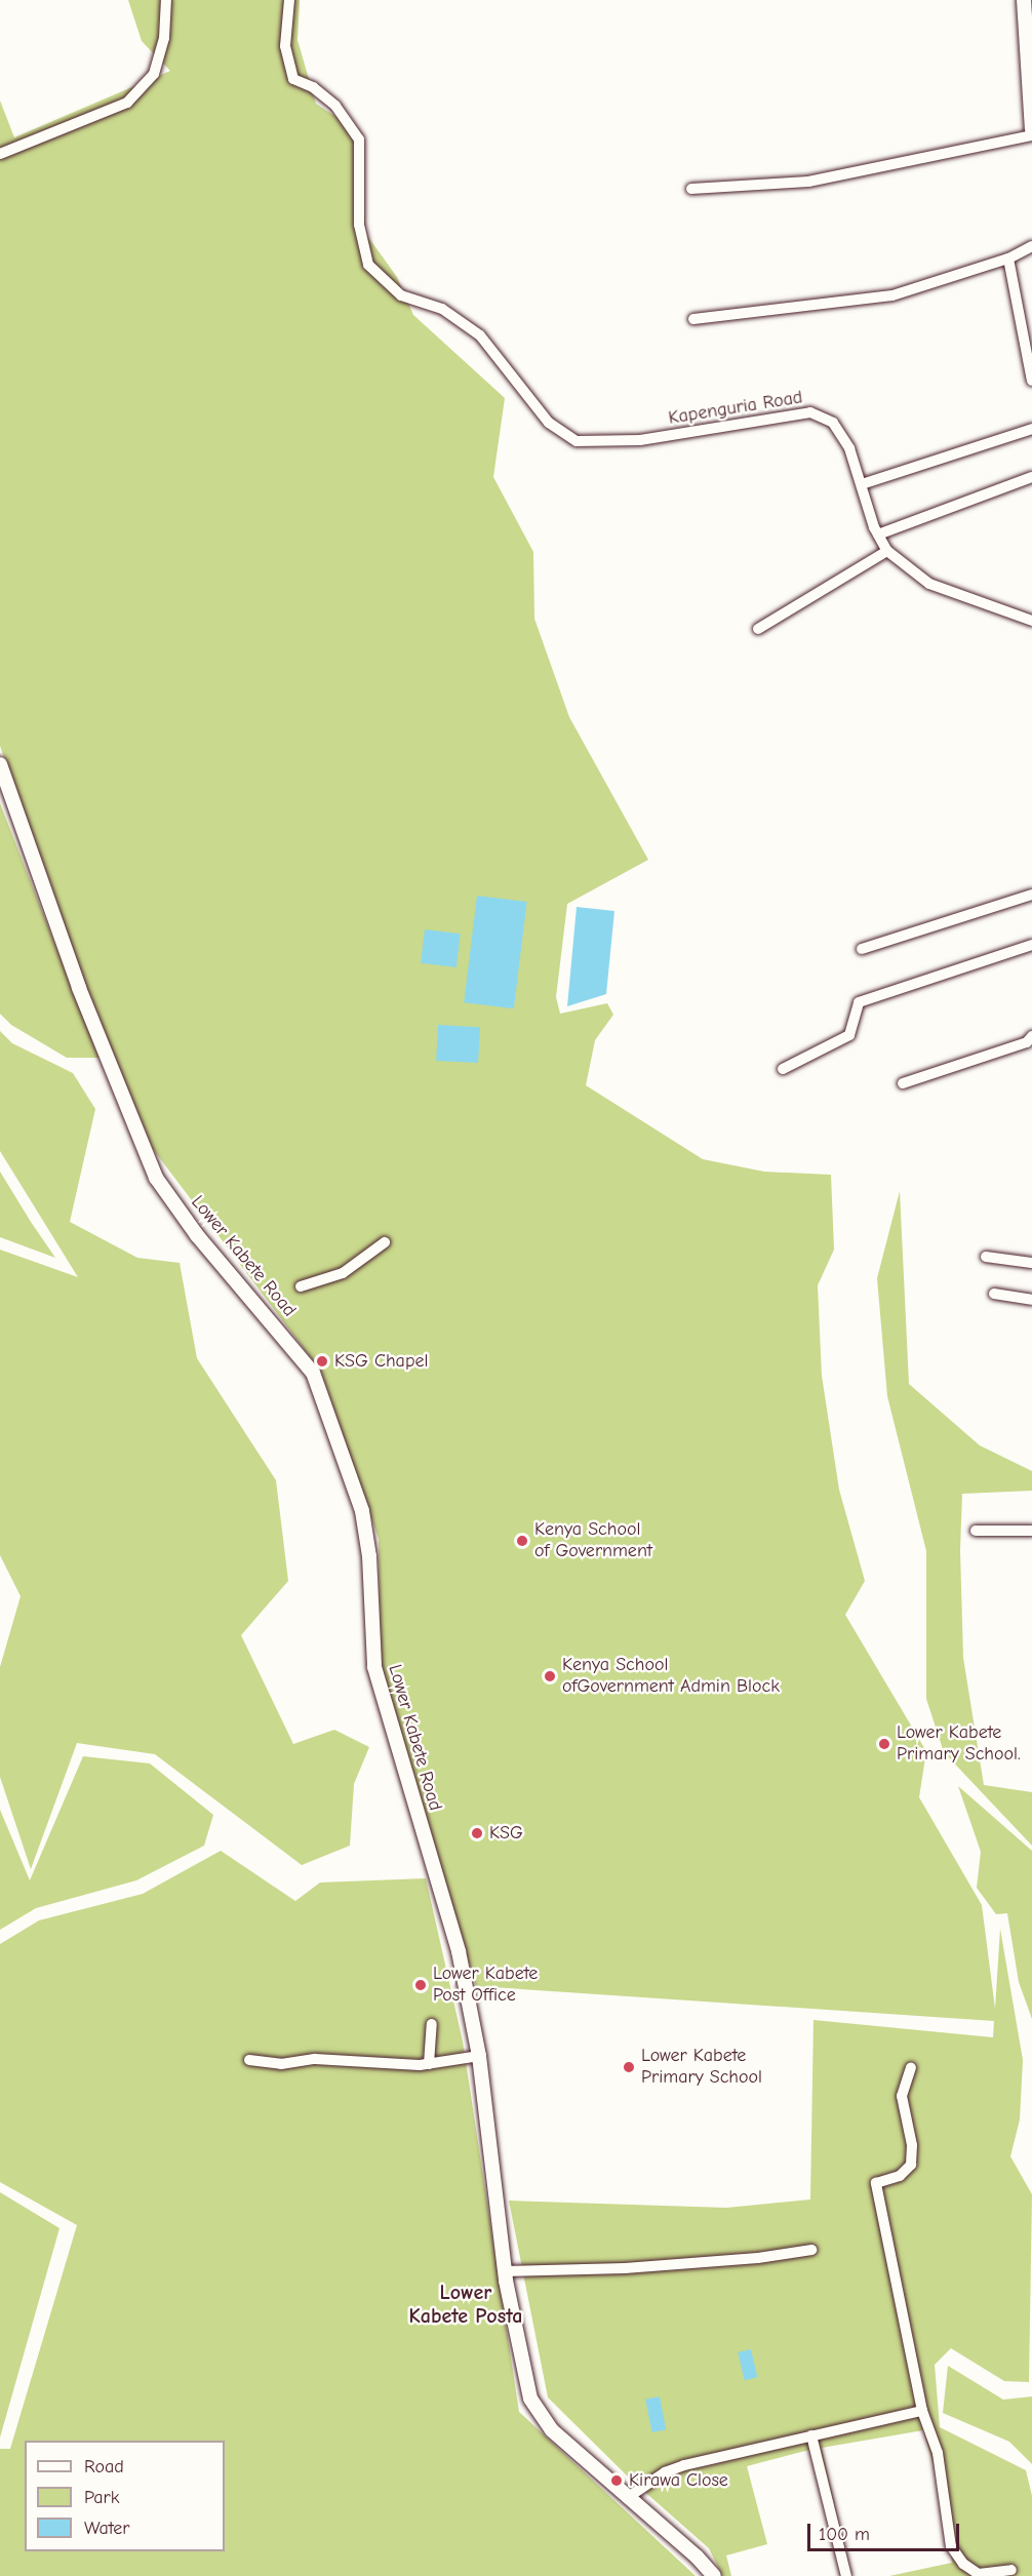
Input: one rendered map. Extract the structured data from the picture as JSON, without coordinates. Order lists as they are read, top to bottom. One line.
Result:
{"streets":{"main road":["Lower Kabete Road"],"street":["Kapenguria Road"]},"districts":["Lower Kabete Posta"],"places":["KSG Chapel","Kenya School of Government","Kenya School ofGovernment Admin Block","Lower Kabete Primary School.","KSG","Lower Kabete Post Office","Lower Kabete Primary School","Kirawa Close"],"legend":["Road","Park","Water"],"scale_bar":"100 m"}
